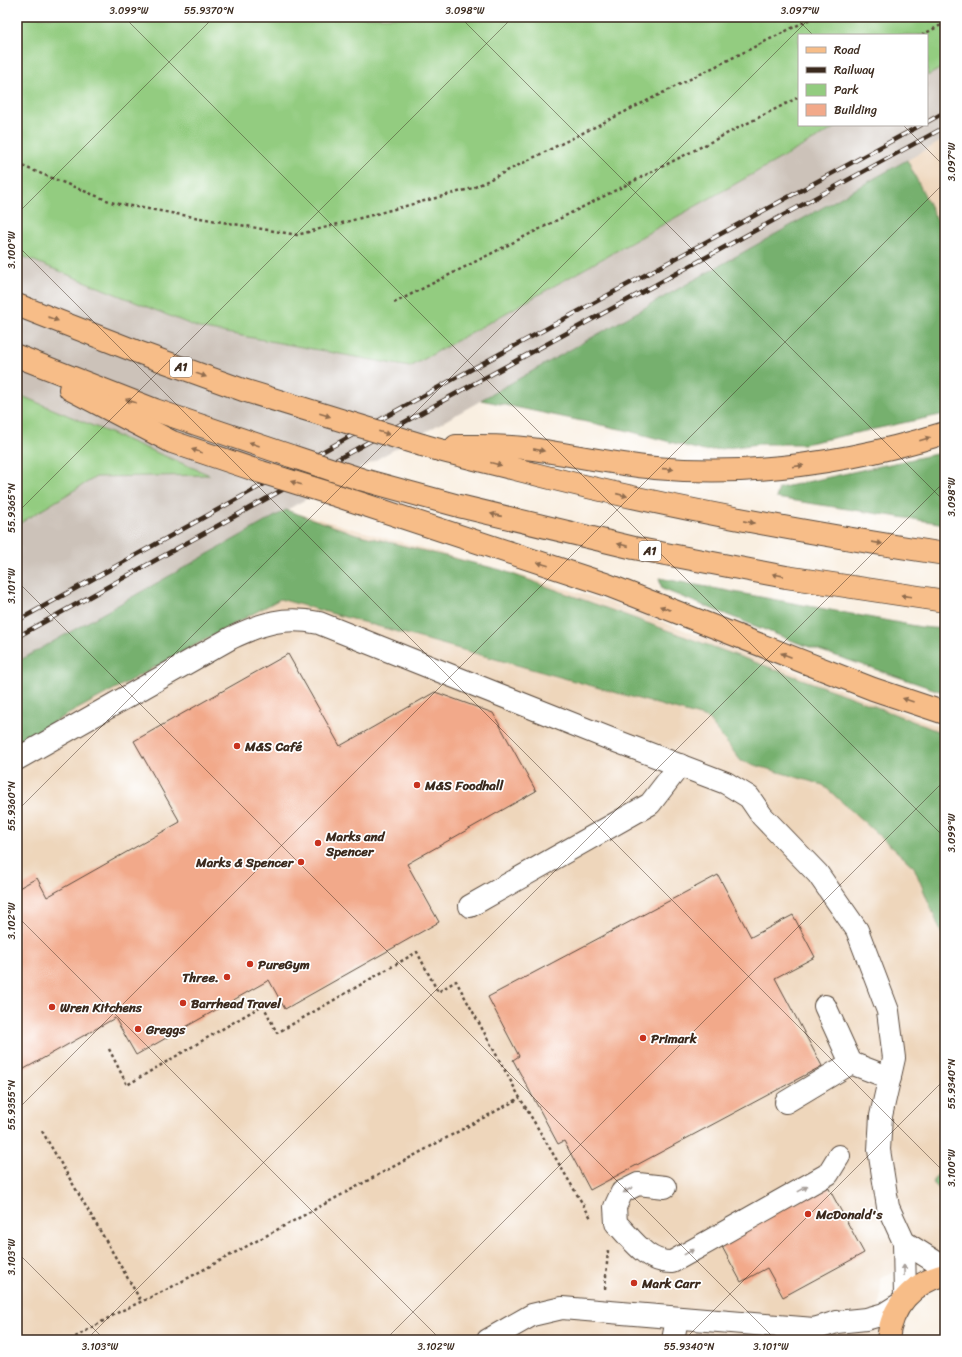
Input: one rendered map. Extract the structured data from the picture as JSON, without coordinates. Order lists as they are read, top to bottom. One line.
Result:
{"streets":{"main road":["A1"]},"places":["M&S Café","M&S Foodhall","Marks and Spencer","Marks & Spencer","PureGym","Three.","Barrhead Travel","Wren Kitchens","Greggs","Primark","McDonald's","Mark Carr"],"legend":["Road","Railway","Park","Building"],"coordinates":["3.099°W","55.9370°N","3.098°W","3.097°W","3.100°W","55.9365°N","3.101°W","55.9360°N","3.102°W","55.9340°N","55.9355°N","3.103°W"]}
